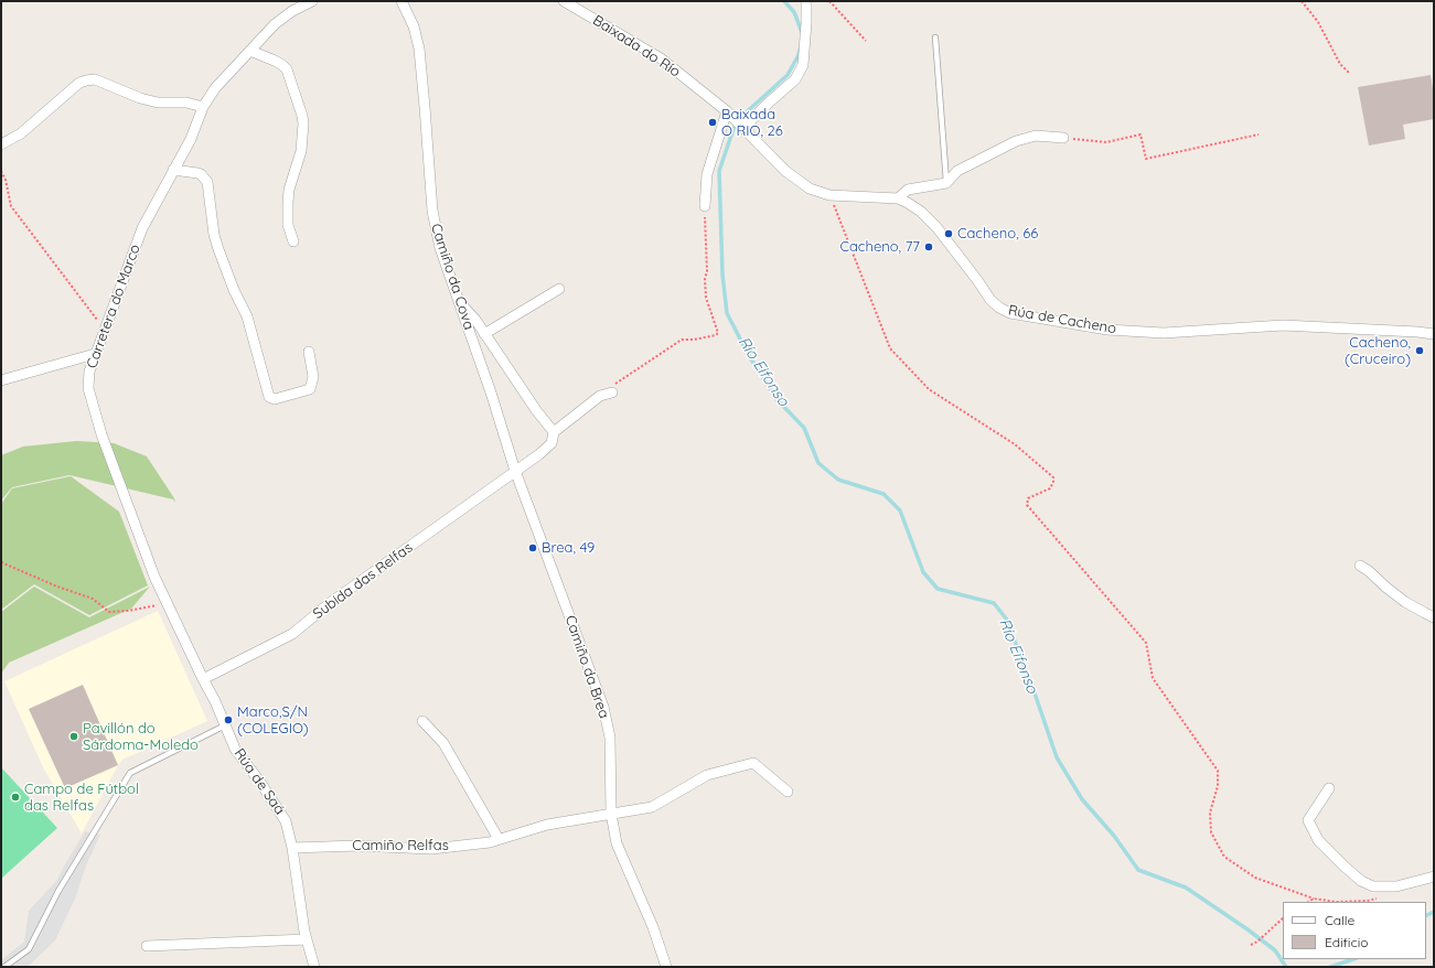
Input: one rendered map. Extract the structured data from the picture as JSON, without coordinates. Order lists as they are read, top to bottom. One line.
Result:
{"streets":{"street":["Baixada do Río","Camiño da Cova","Carretera do Marco","Rúa de Cacheno","Subida das Relfas","Camiño da Brea","Rúa de Saá","Camiño Relfas"]},"crossings":[["Baixada do Río","Rúa de Cacheno"],["Camiño da Cova","Subida das Relfas"],["Camiño da Cova","Camiño da Brea"],["Carretera do Marco","Subida das Relfas"],["Carretera do Marco","Rúa de Saá"],["Subida das Relfas","Camiño da Brea"],["Subida das Relfas","Rúa de Saá"],["Camiño da Brea","Camiño Relfas"],["Rúa de Saá","Camiño Relfas"]],"water":["Río Eifonso"],"places":["Baixada O RIO, 26","Cacheno, 66","Cacheno, 77","Cacheno, (Cruceiro)","Brea, 49","Marco,S/N (COLEGIO)","Pavillón do Sárdoma-Moledo","Campo de Fútbol das Relfas"],"legend":["Calle","Edificio"]}
